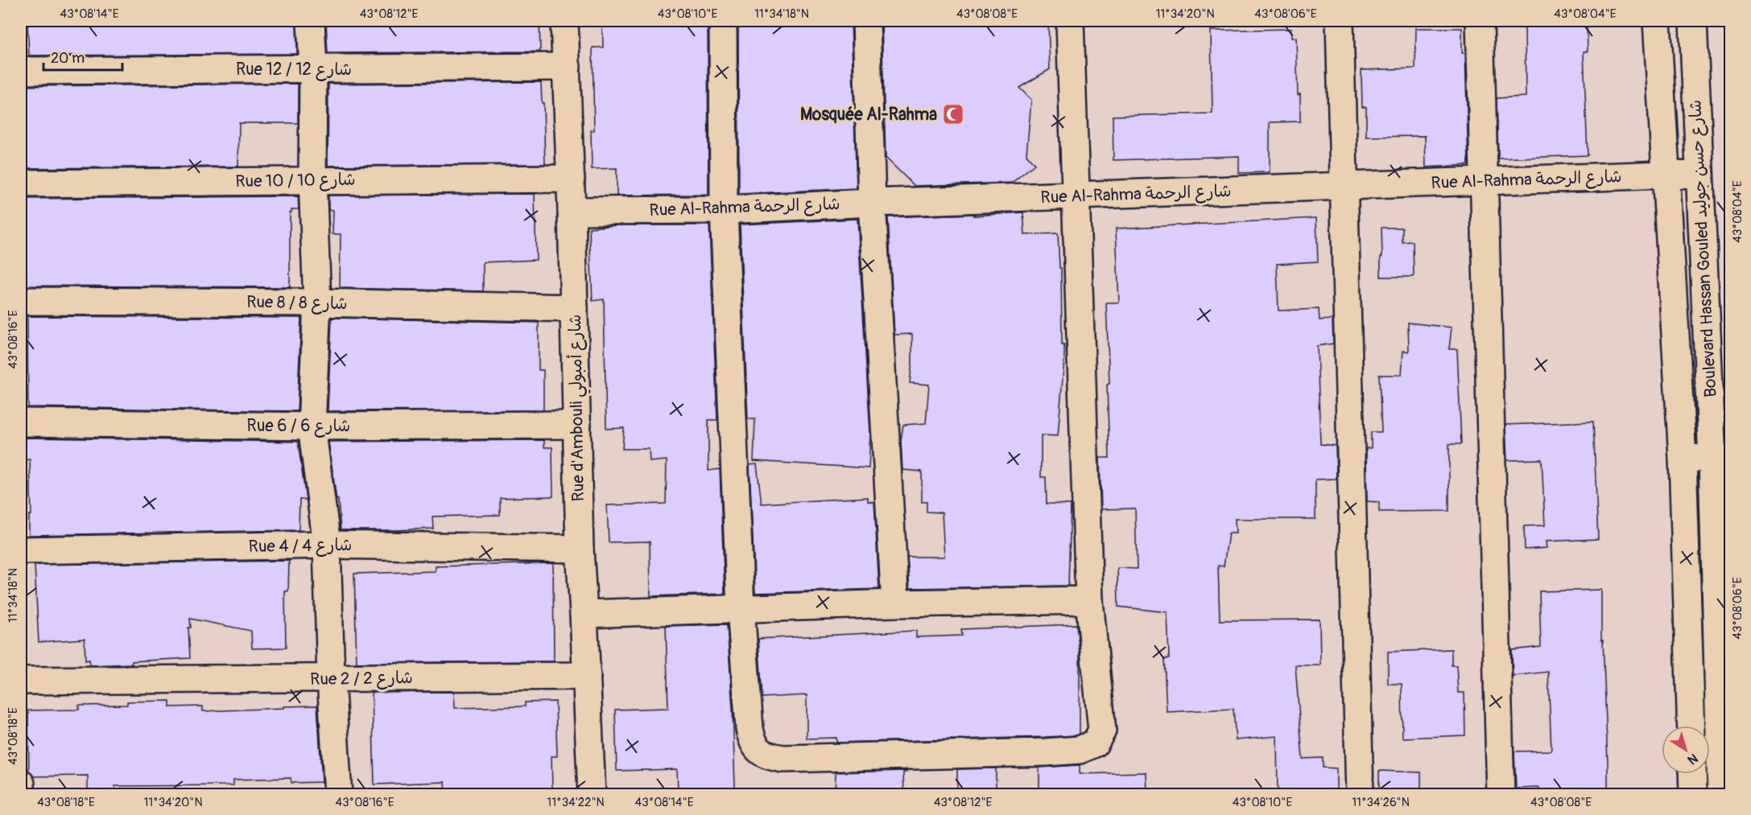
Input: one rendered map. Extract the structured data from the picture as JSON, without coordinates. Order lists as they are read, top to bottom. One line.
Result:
{"streets":{"street":["Rue 12 / شارع 12","Rue Al-Rahma شارع الرحمة","Rue 10 / شارع 10","Boulevard Hassan Gouled شارع حسن جوليد","Rue 8 / شارع 8","Rue d'Ambouli شارع أمبولي","Rue 6 / شارع 6","Rue 4 / شارع 4","Rue 2 / شارع 2"]},"crossings":[["Rue 12 / شارع 12","Rue d'Ambouli شارع أمبولي"],["Rue Al-Rahma شارع الرحمة","Boulevard Hassan Gouled شارع حسن جوليد"],["Rue Al-Rahma شارع الرحمة","Rue d'Ambouli شارع أمبولي"],["Rue 10 / شارع 10","Rue d'Ambouli شارع أمبولي"],["Rue 8 / شارع 8","Rue d'Ambouli شارع أمبولي"],["Rue d'Ambouli شارع أمبولي","Rue 6 / شارع 6"],["Rue d'Ambouli شارع أمبولي","Rue 4 / شارع 4"],["Rue d'Ambouli شارع أمبولي","Rue 2 / شارع 2"]],"places":{"mosque":["Mosquée Al-Rahma"]},"scale_bar":"20 m","north":"bottom right","coordinates":["43°08'14\"E","43°08'12\"E","43°08'10\"E","11°34'18\"N","43°08'08\"E","11°34'20\"N","43°08'06\"E","43°08'04\"E","43°08'16\"E","43°08'18\"E","11°34'22\"N","11°34'26\"N"]}
